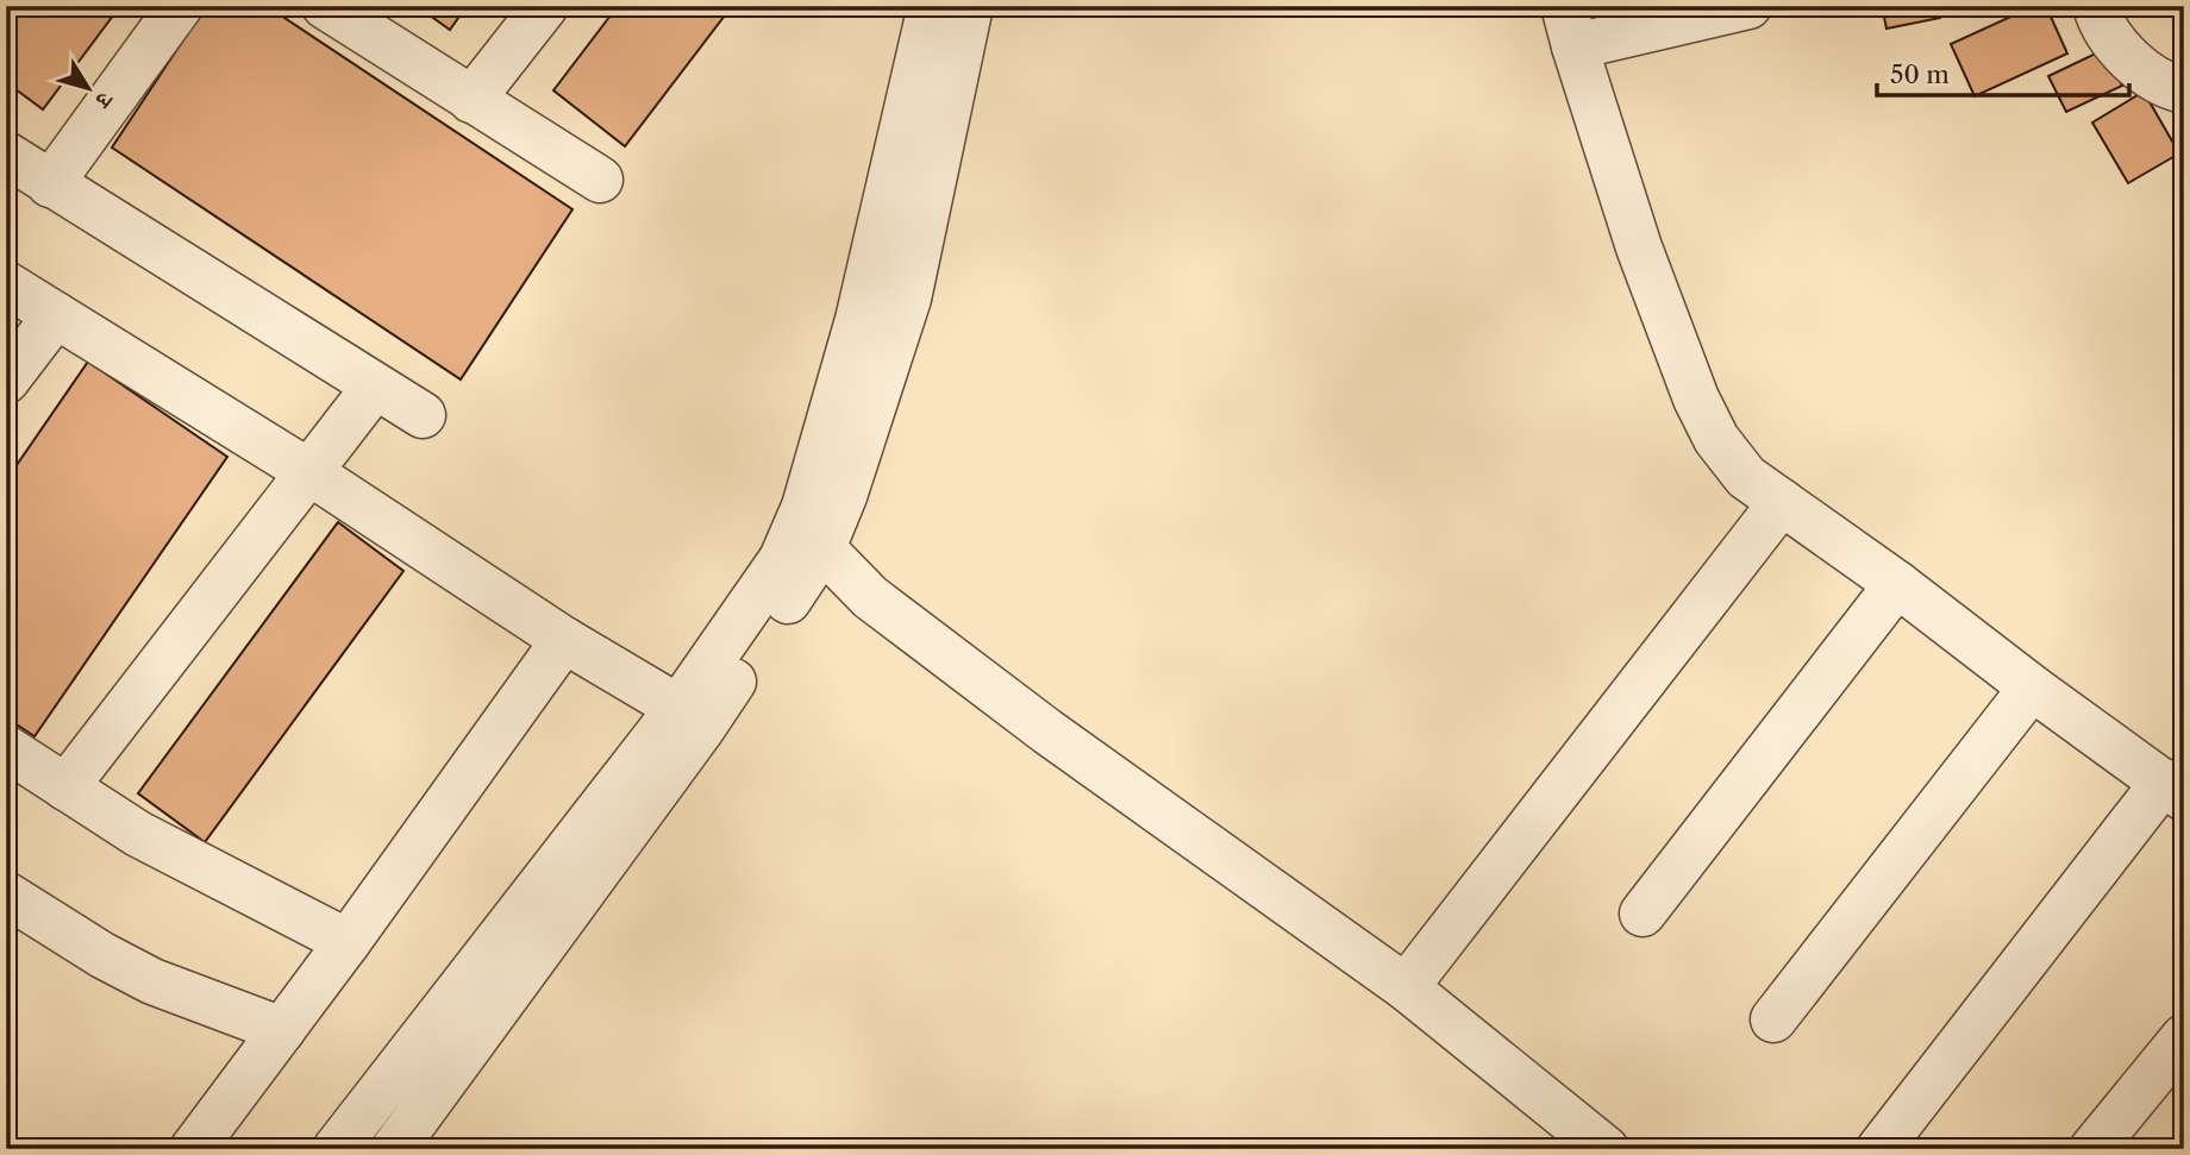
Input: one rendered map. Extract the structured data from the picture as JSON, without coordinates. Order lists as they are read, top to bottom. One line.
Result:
{"scale_bar":"50 m","north":"bottom right"}
